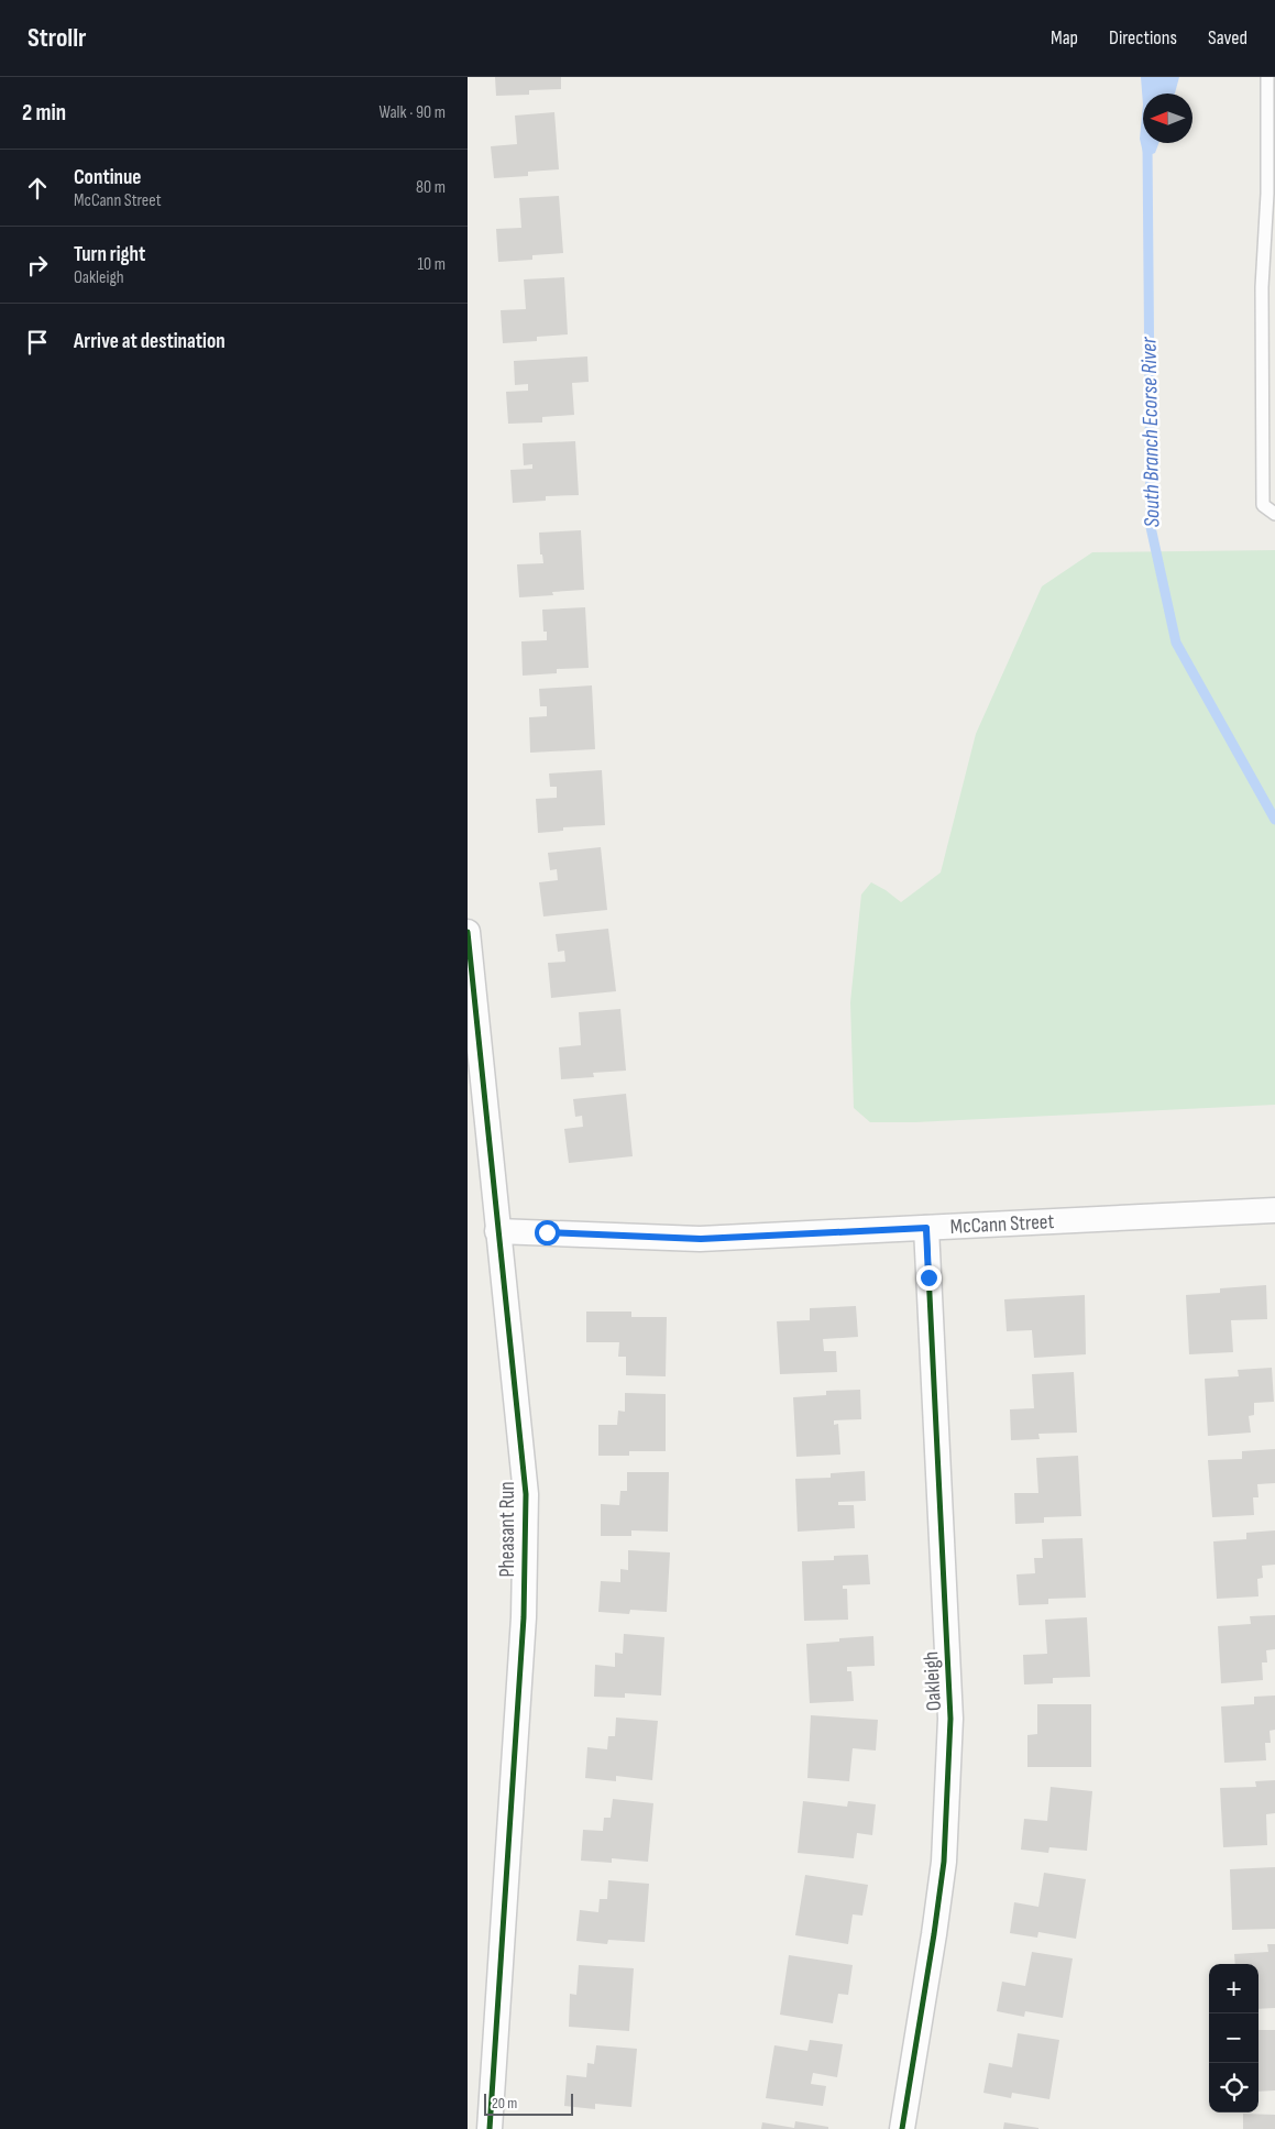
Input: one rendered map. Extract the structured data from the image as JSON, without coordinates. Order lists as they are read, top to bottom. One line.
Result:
{"streets":{"street":["McCann Street","Pheasant Run","Oakleigh"]},"crossings":[["McCann Street","Pheasant Run"],["McCann Street","Oakleigh"]],"water":["South Branch Ecorse River"],"scale_bar":"20 m","north":"left","page":{"header":"Strollr","nav":["Map","Directions","Saved"],"heading":["2 min","Walk · 90 m"],"list":[["Continue","McCann Street","80 m"],["Turn right","Oakleigh","10 m"],"Arrive at destination"],"map_buttons":["+","−"],"scale":"20 m"}}
